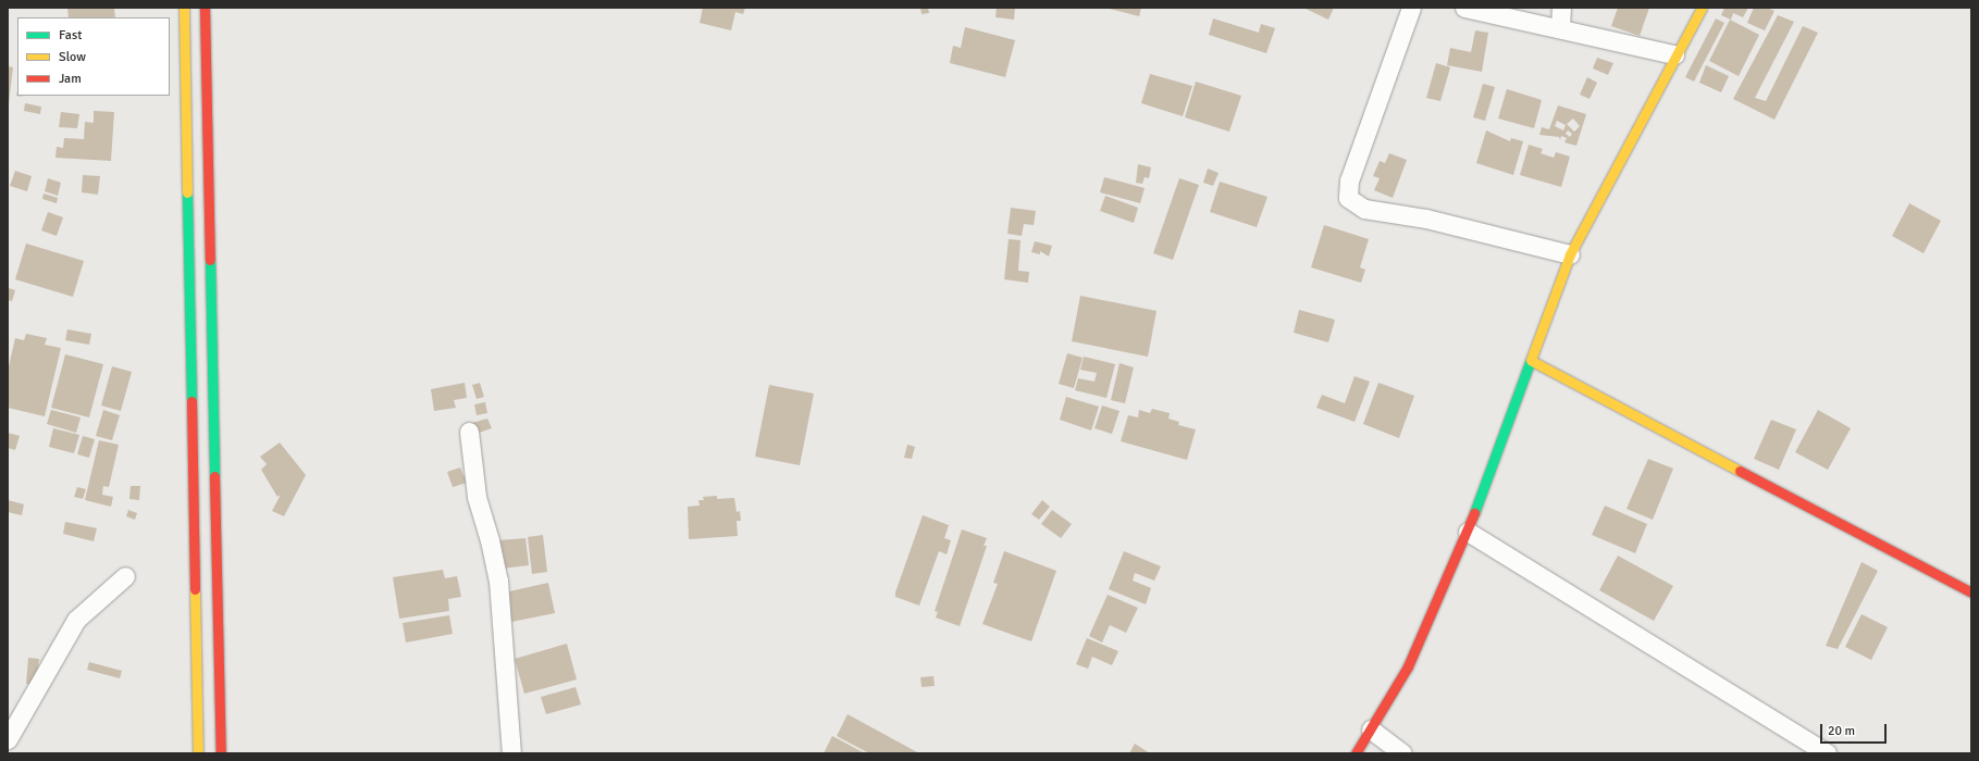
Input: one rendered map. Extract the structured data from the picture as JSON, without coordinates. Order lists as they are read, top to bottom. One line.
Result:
{"legend":["Fast","Slow","Jam"],"scale_bar":"20 m"}
